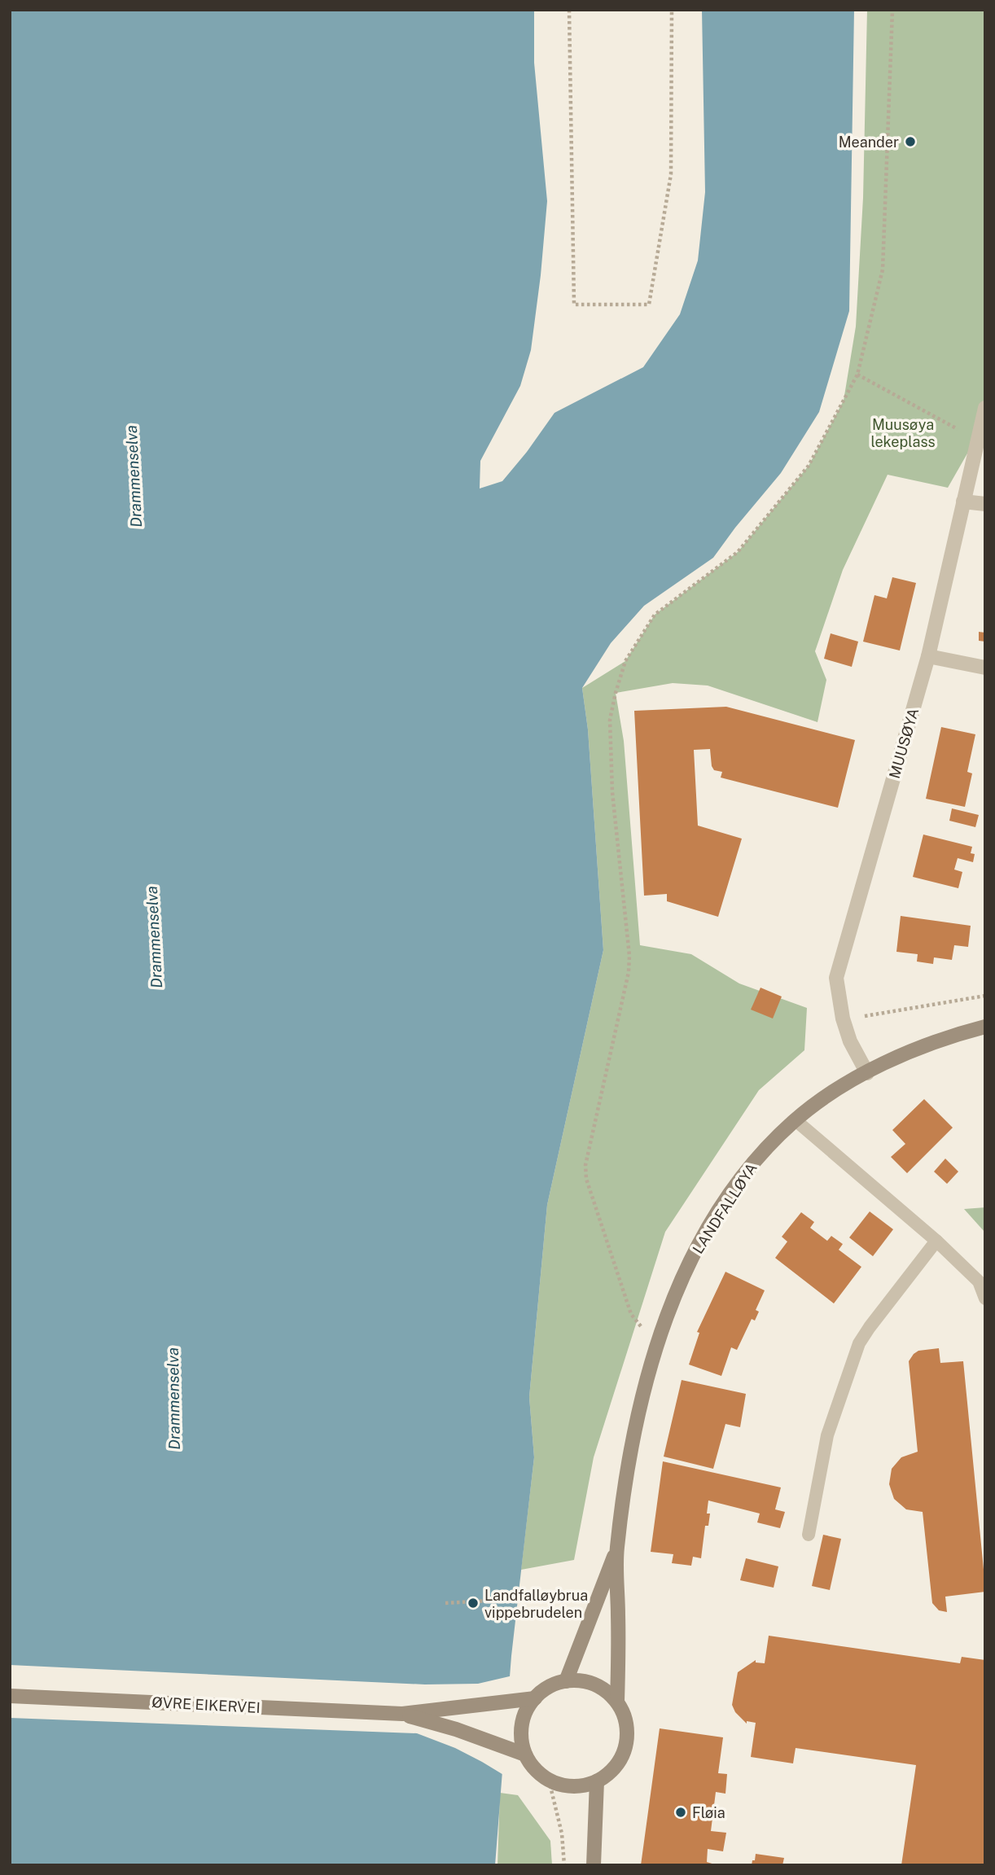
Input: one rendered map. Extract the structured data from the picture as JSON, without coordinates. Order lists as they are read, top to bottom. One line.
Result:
{"streets":{"main road":["LANDFALLØYA","ØVRE EIKERVEI"],"street":["MUUSØYA"]},"crossings":[["MUUSØYA","LANDFALLØYA"],["LANDFALLØYA","ØVRE EIKERVEI"]],"water":["Drammenselva"],"parks":["Muusøya lekeplass"],"places":["Meander","Landfalløybrua vippebrudelen","Fløia"]}
